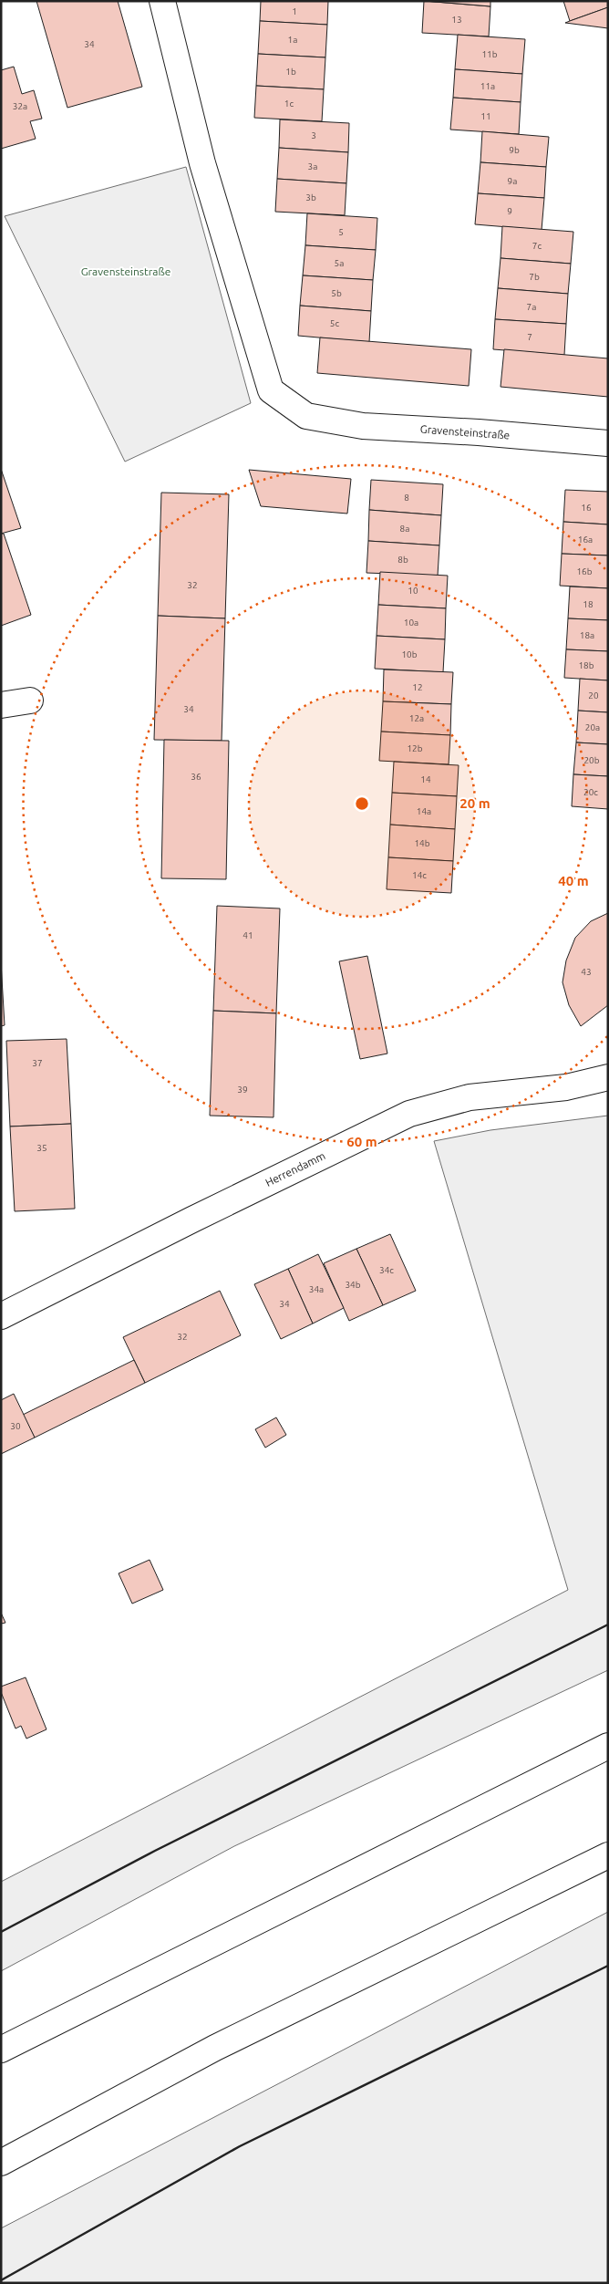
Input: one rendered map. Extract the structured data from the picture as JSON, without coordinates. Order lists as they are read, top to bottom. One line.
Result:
{"streets":{"main road":["Gravensteinstraße","Herrendamm"]},"parks":["Gravensteinstraße"],"house_numbers":["1","13","1a","34","11b","1b","11a","1c","32a","11","3","9b","3a","9a","3b","9","5","7c","5a","7b","5b","7a","5c","7","8","16","8a","16a","8b","16b","32","10","18","10a","18a","10b","18b","12","20","34","12a","20a","12b","20b","36","14","20c","14a","14b","14c","41","43","37","39","35","34c","34b","34a","34","32","30"],"rings":["20 m","40 m","60 m"]}
